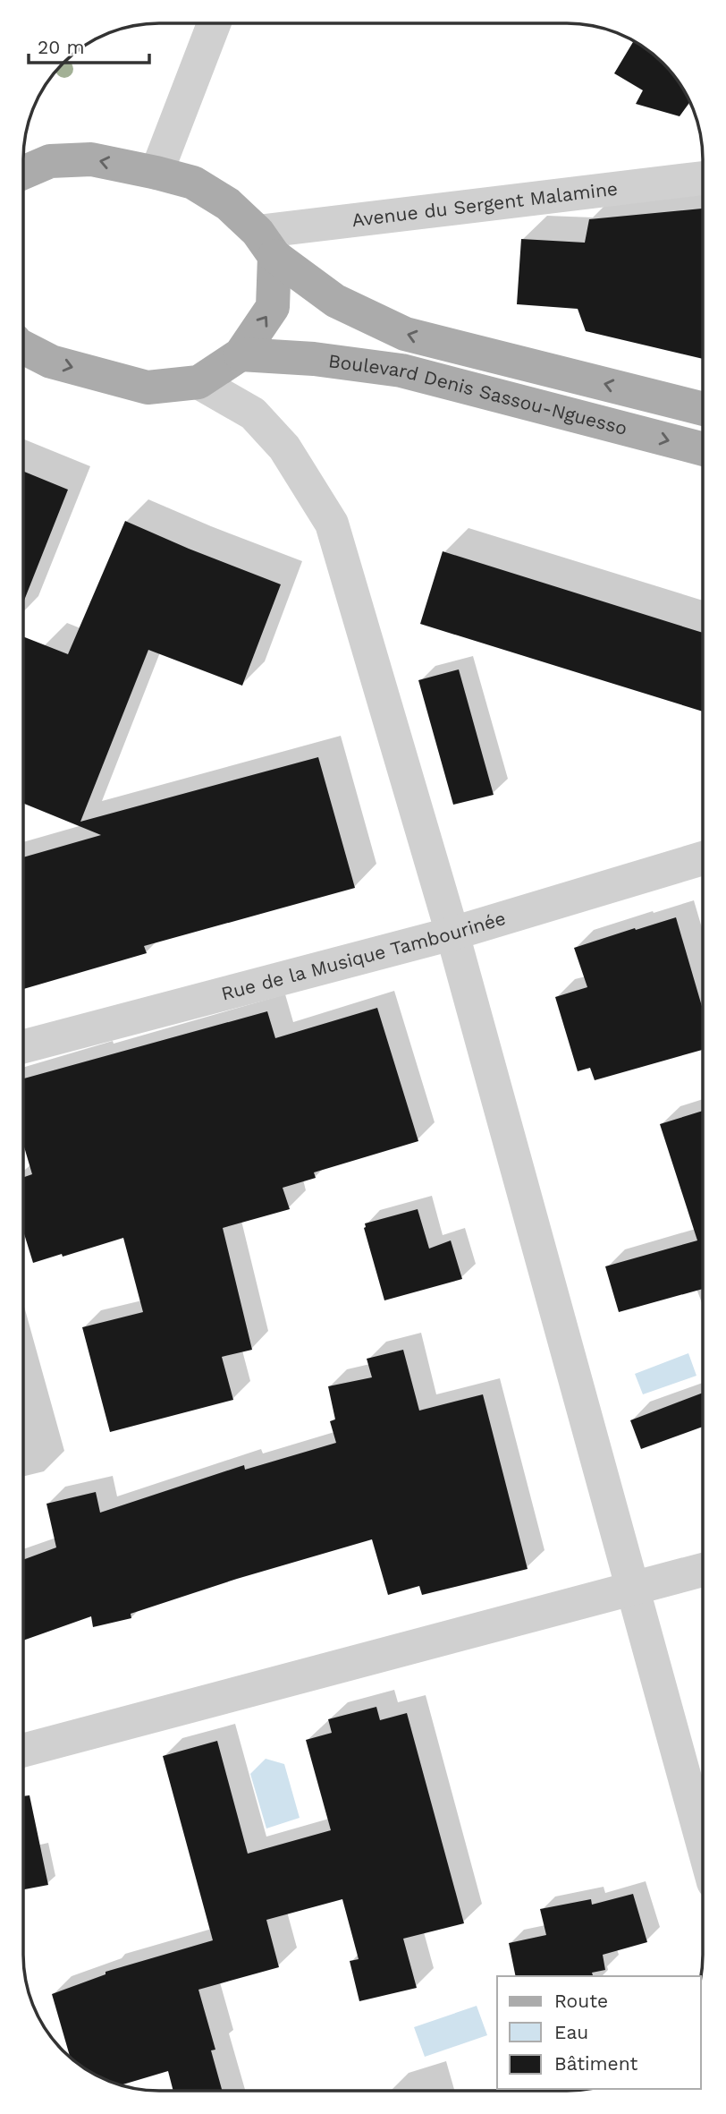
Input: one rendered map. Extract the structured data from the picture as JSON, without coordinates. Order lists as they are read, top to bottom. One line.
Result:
{"streets":{"main road":["Boulevard Denis Sassou-Nguesso"],"street":["Avenue du Sergent Malamine","Rue de la Musique Tambourinée"]},"legend":["Route","Eau","Bâtiment"],"scale_bar":"20 m"}
